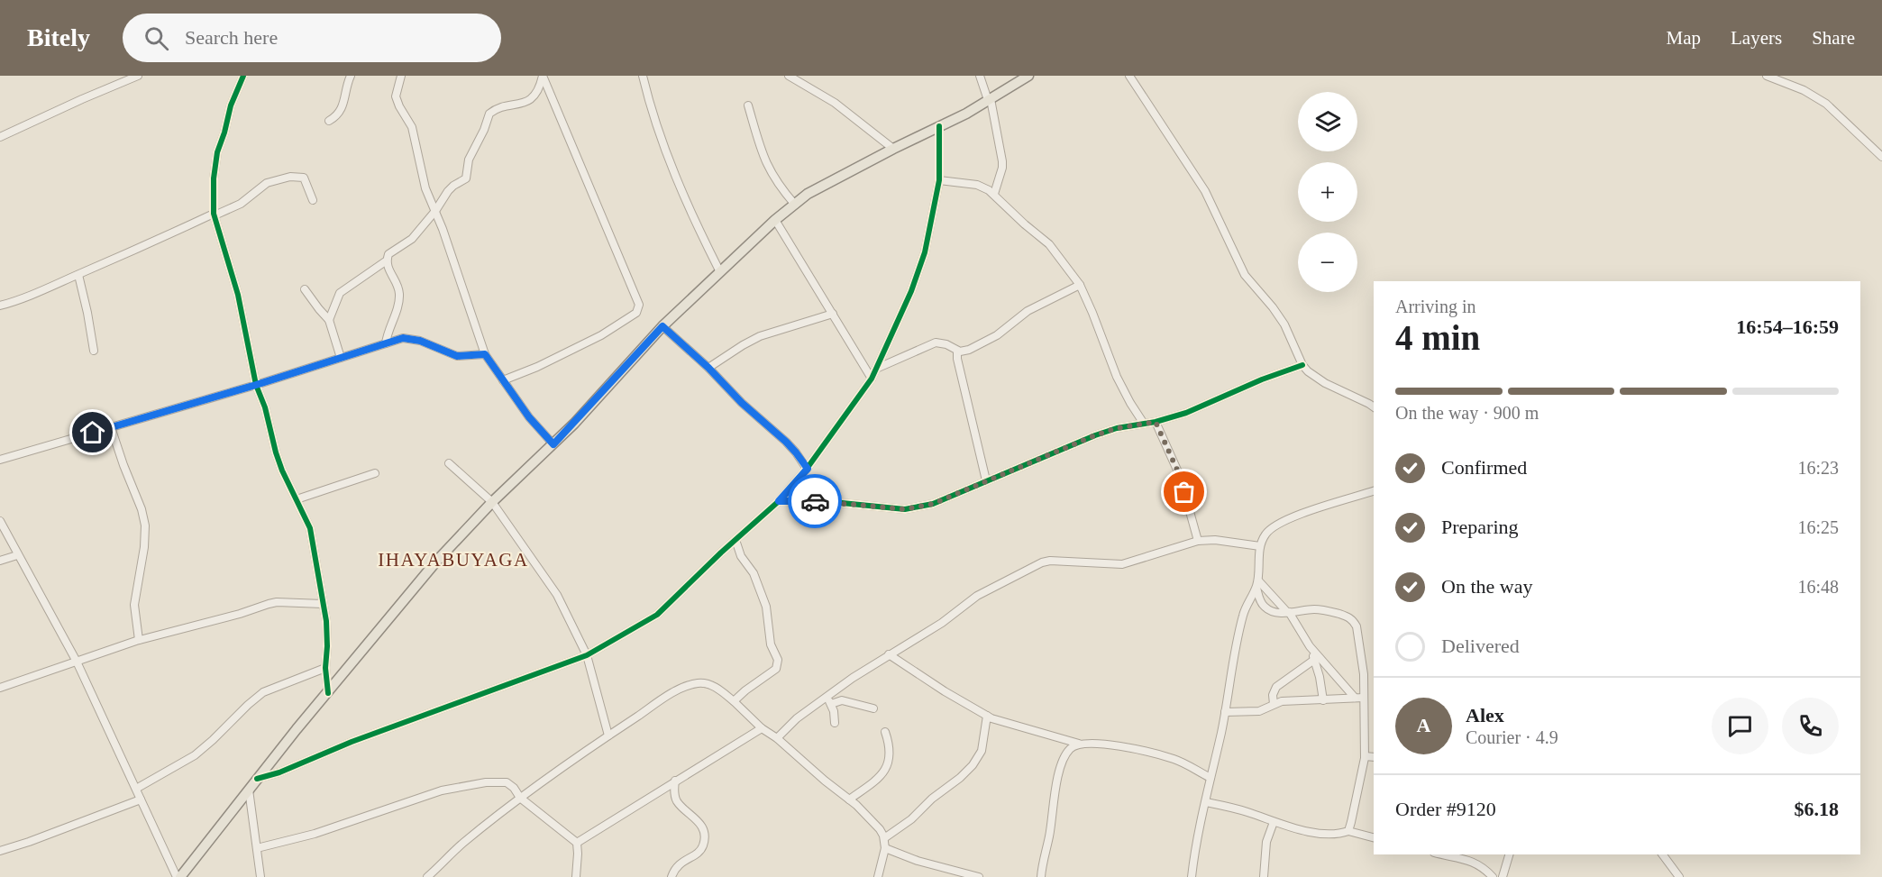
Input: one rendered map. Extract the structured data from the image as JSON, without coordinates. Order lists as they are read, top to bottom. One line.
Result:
{"districts":["IHAYABUYAGA"],"page":{"header":"Bitely","search":"Search here","nav":["Map","Layers","Share"],"map_buttons":["+","−"],"heading":["4 min","Arriving in","16:54–16:59"],"panel":["Alex","Courier · 4.9","Order #9120","$6.18"],"bar":"On the way · 900 m","list":[["Confirmed","16:23"],["Preparing","16:25"],["On the way","16:48"],"Delivered"],"round":"A"}}
